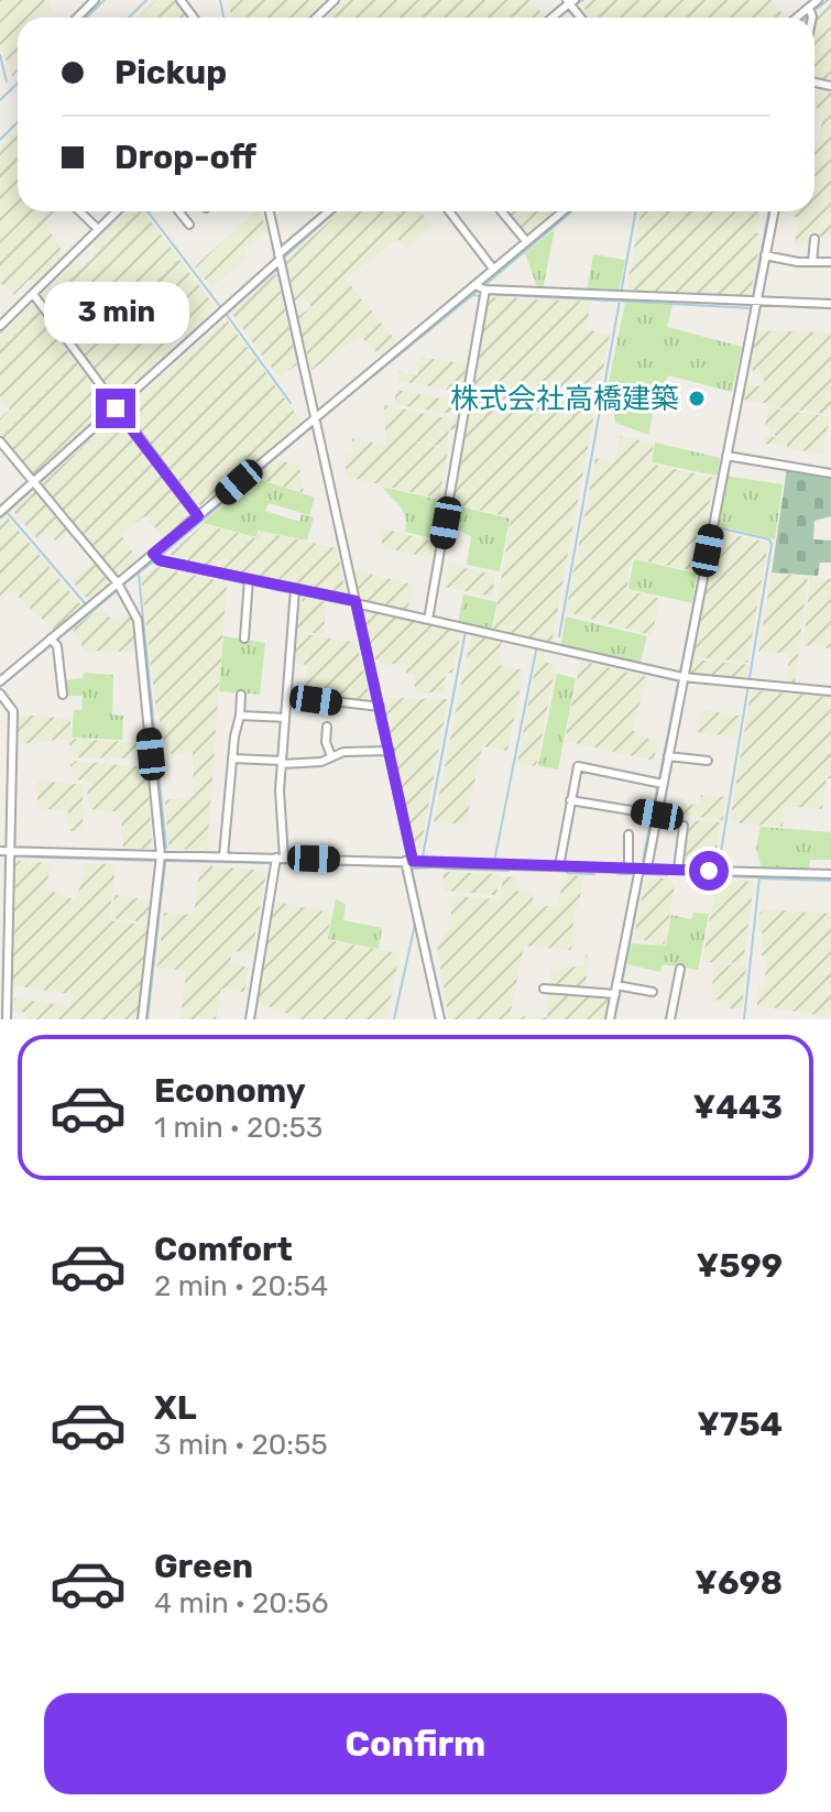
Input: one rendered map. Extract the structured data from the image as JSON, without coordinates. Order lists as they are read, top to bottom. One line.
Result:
{"places":["株式会社高橋建築"],"page":{"banner":["Pickup","Drop-off"],"bubble":"3 min","list":[{"name":"Economy","note":"1 min · 20:53","value":"¥443"},{"name":"Comfort","note":"2 min · 20:54","value":"¥599"},{"name":"XL","note":"3 min · 20:55","value":"¥754"},{"name":"Green","note":"4 min · 20:56","value":"¥698"}],"buttons":"Confirm"}}
